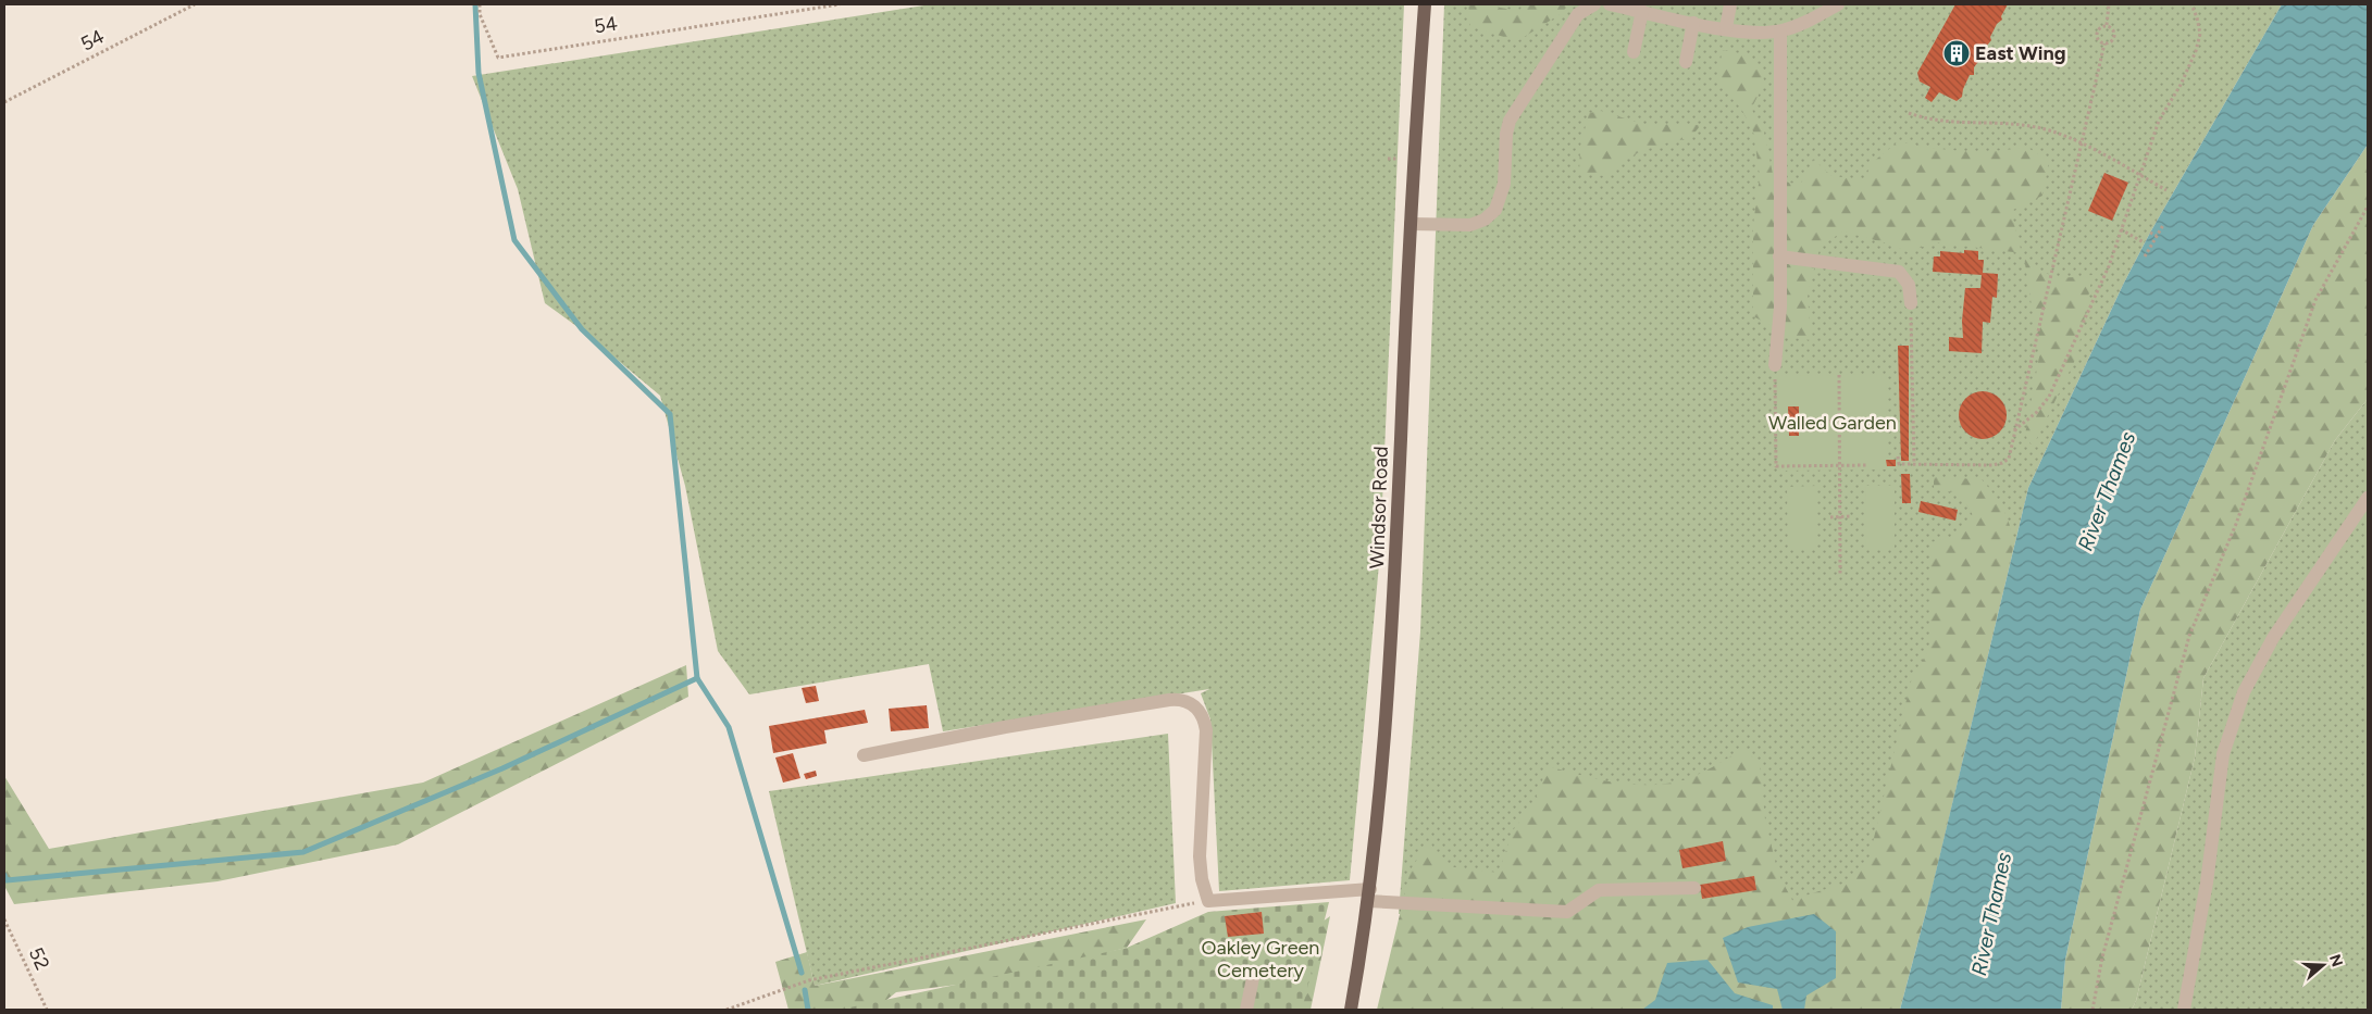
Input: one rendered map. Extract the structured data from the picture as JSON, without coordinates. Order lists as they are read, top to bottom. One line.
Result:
{"streets":{"main road":["Windsor Road"],"path":["54","52"]},"water":["River Thames"],"parks":["Walled Garden","Oakley Green Cemetery"],"places":{"building":["East Wing"]},"north":"right"}
